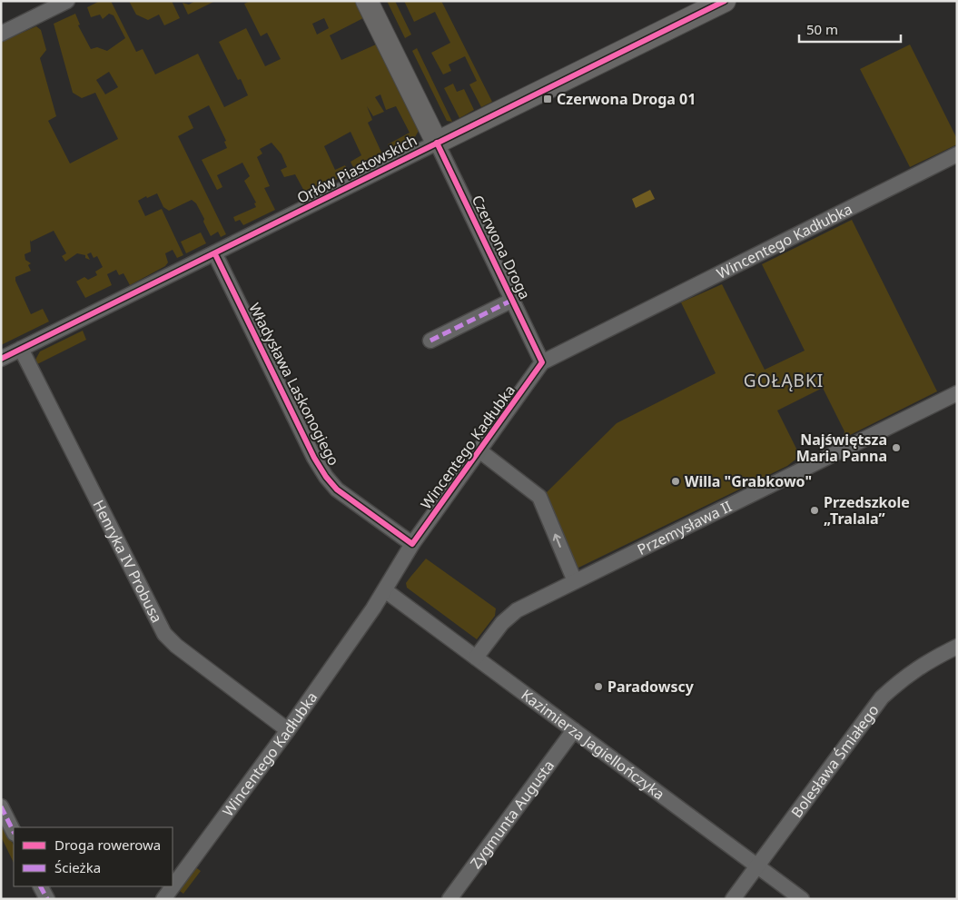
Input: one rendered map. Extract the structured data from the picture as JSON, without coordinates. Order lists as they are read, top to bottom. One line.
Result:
{"streets":{"street":["Orłów Piastowskich","Wincentego Kadłubka","Czerwona Droga","Władysława Laskonogiego","Przemysława II","Henryka IV Probusa","Kazimierza Jagiellończyka","Bolesława Śmiałego","Zygmunta Augusta"]},"crossings":[["Orłów Piastowskich","Czerwona Droga"],["Orłów Piastowskich","Władysława Laskonogiego"],["Orłów Piastowskich","Henryka IV Probusa"],["Wincentego Kadłubka","Czerwona Droga"],["Wincentego Kadłubka","Władysława Laskonogiego"],["Wincentego Kadłubka","Henryka IV Probusa"],["Wincentego Kadłubka","Kazimierza Jagiellończyka"],["Przemysława II","Kazimierza Jagiellończyka"],["Kazimierza Jagiellończyka","Bolesława Śmiałego"],["Kazimierza Jagiellończyka","Zygmunta Augusta"]],"districts":["GOŁĄBKI"],"places":{"transit":["Czerwona Droga 01"],"other":["Najświętsza Maria Panna","Willa \"Grabkowo\"","Przedszkole „Tralala”","Paradowscy"]},"legend":["Droga rowerowa","Ścieżka"],"scale_bar":"50 m"}
